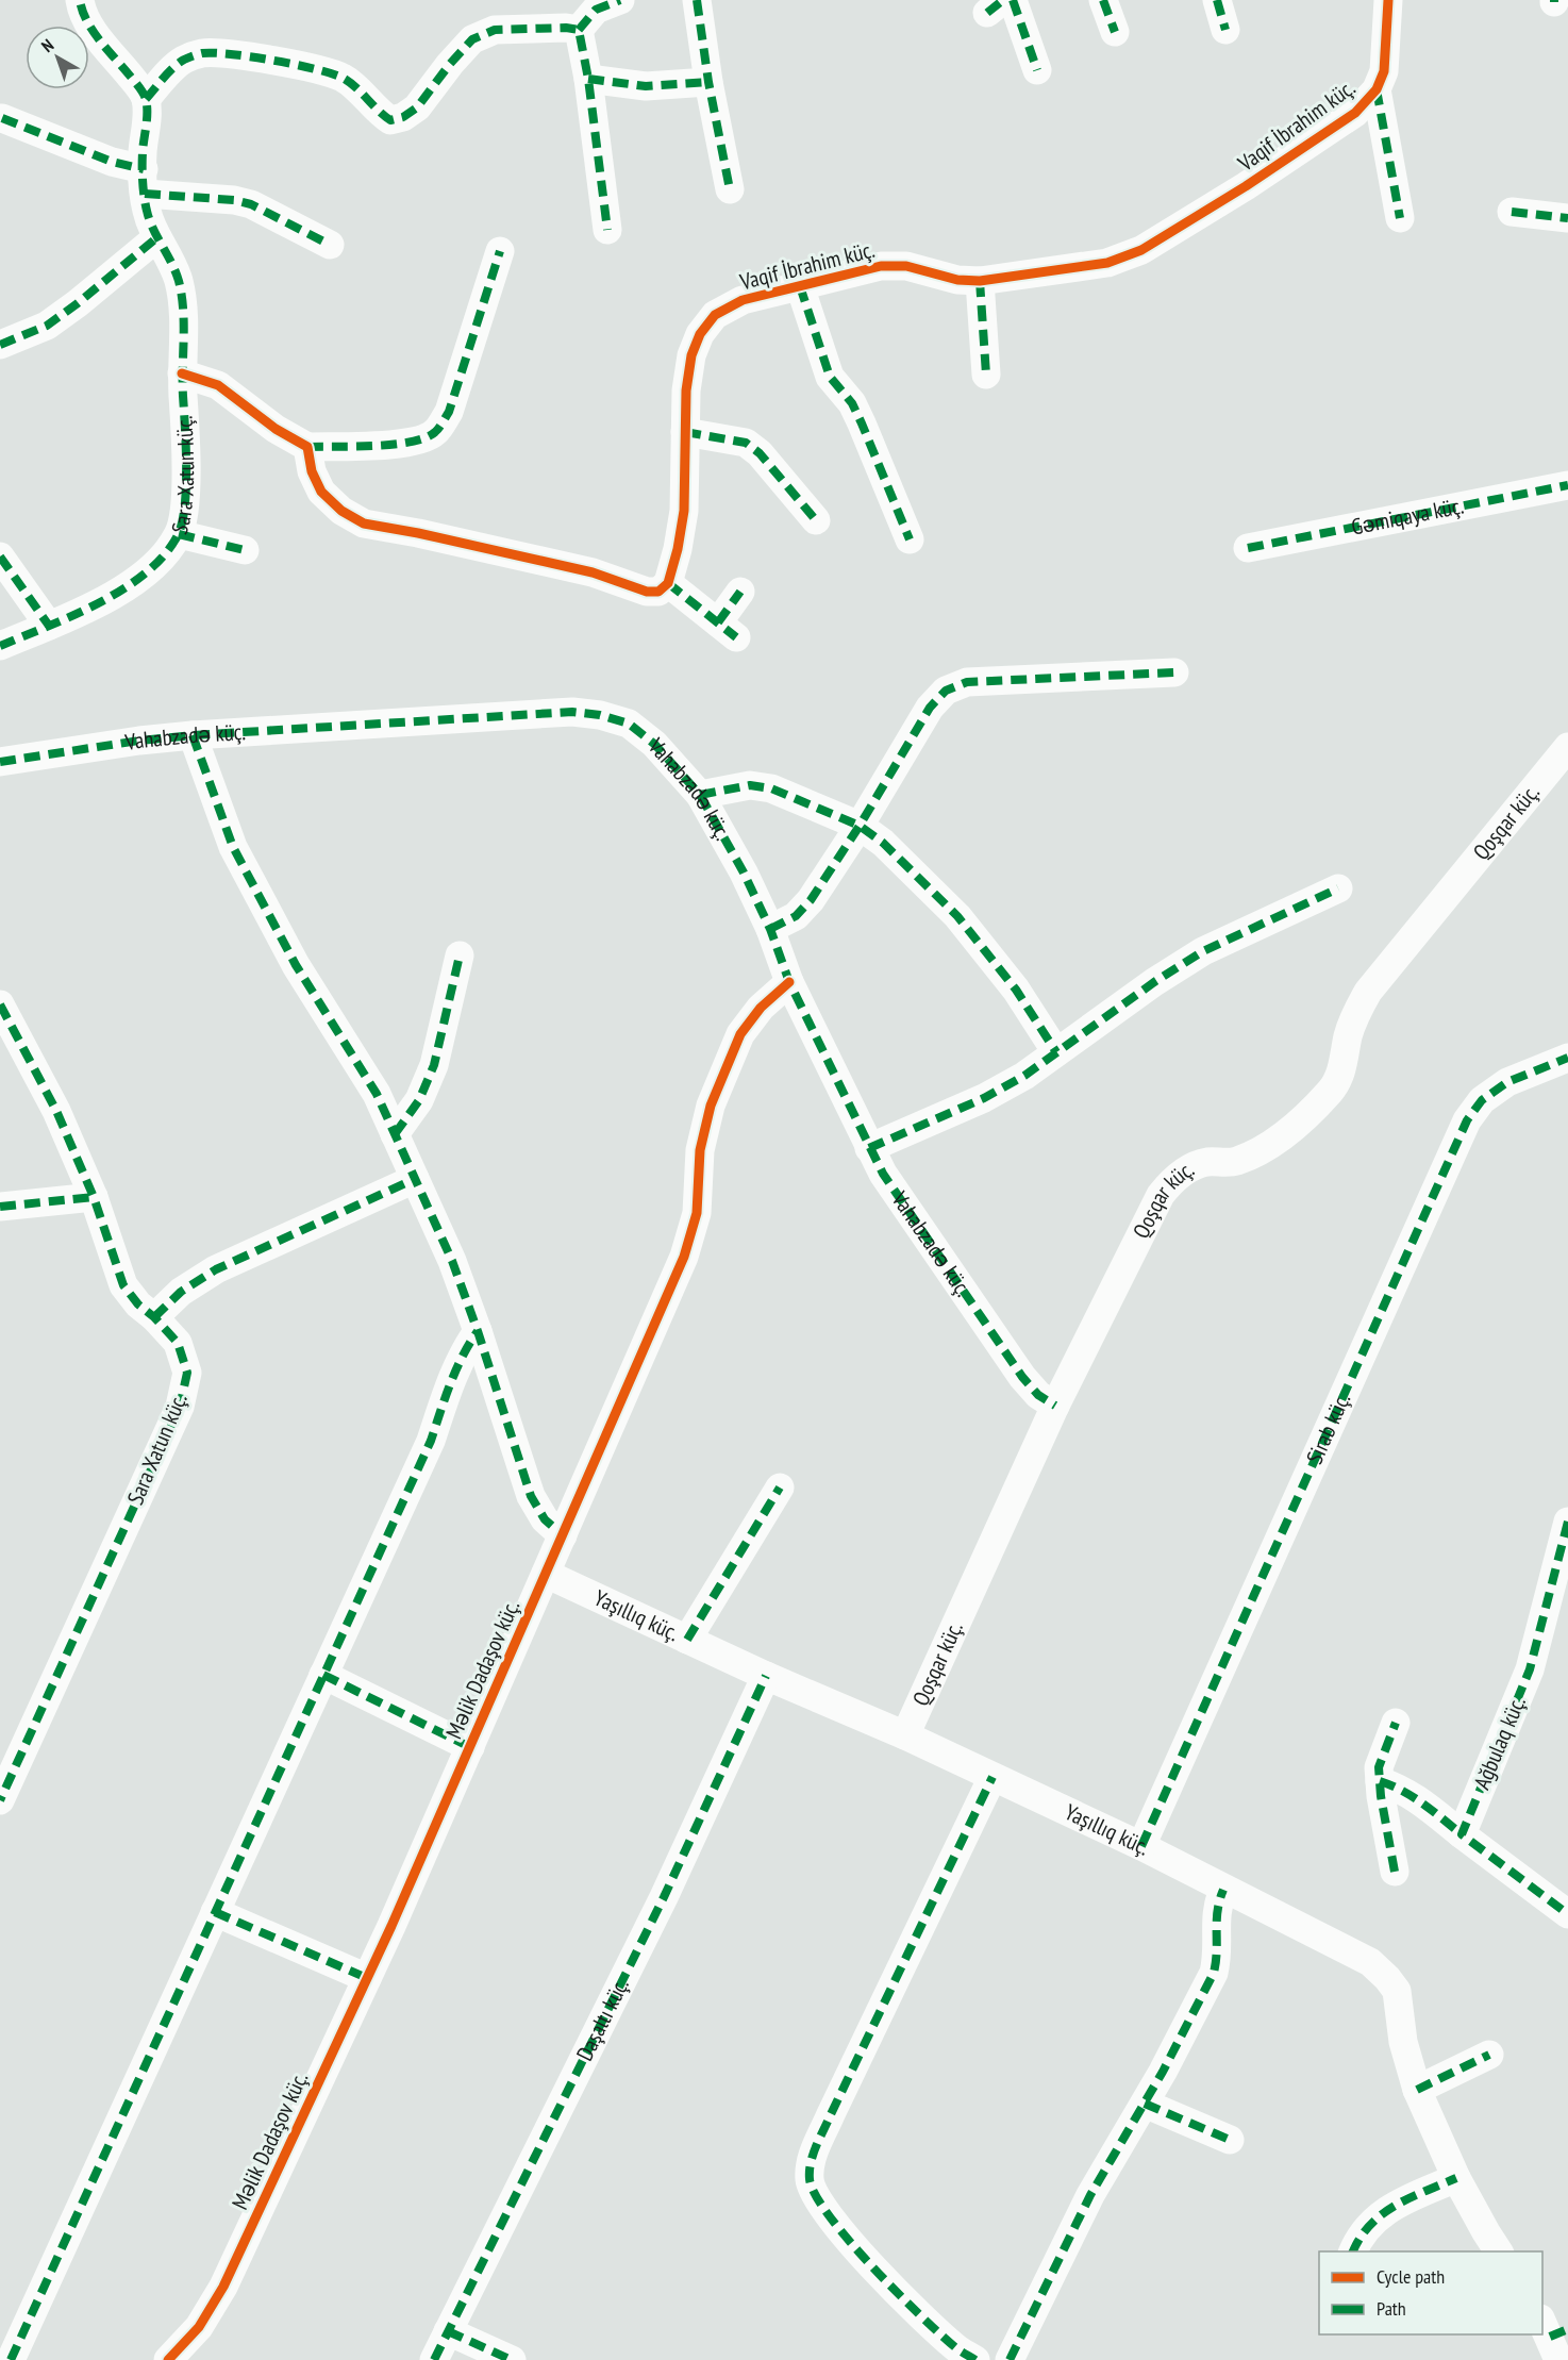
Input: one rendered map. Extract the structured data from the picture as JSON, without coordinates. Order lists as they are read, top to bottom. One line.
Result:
{"streets":{"street":["Vaqif İbrahim küç.","Sara Xatun küç.","Gəmiqaya küç.","Vahabzadə küç.","Qoşqar küç.","Sirab küç.","Yaşıllıq küç.","Məlik Dadaşov küç.","Ağbulaq küç.","Daşaltı küç."]},"crossings":[["Vahabzadə küç.","Qoşqar küç."],["Vahabzadə küç.","Məlik Dadaşov küç."],["Qoşqar küç.","Yaşıllıq küç."],["Sirab küç.","Yaşıllıq küç."],["Yaşıllıq küç.","Məlik Dadaşov küç."],["Yaşıllıq küç.","Daşaltı küç."]],"legend":["Cycle path","Path"],"north":"top left"}
